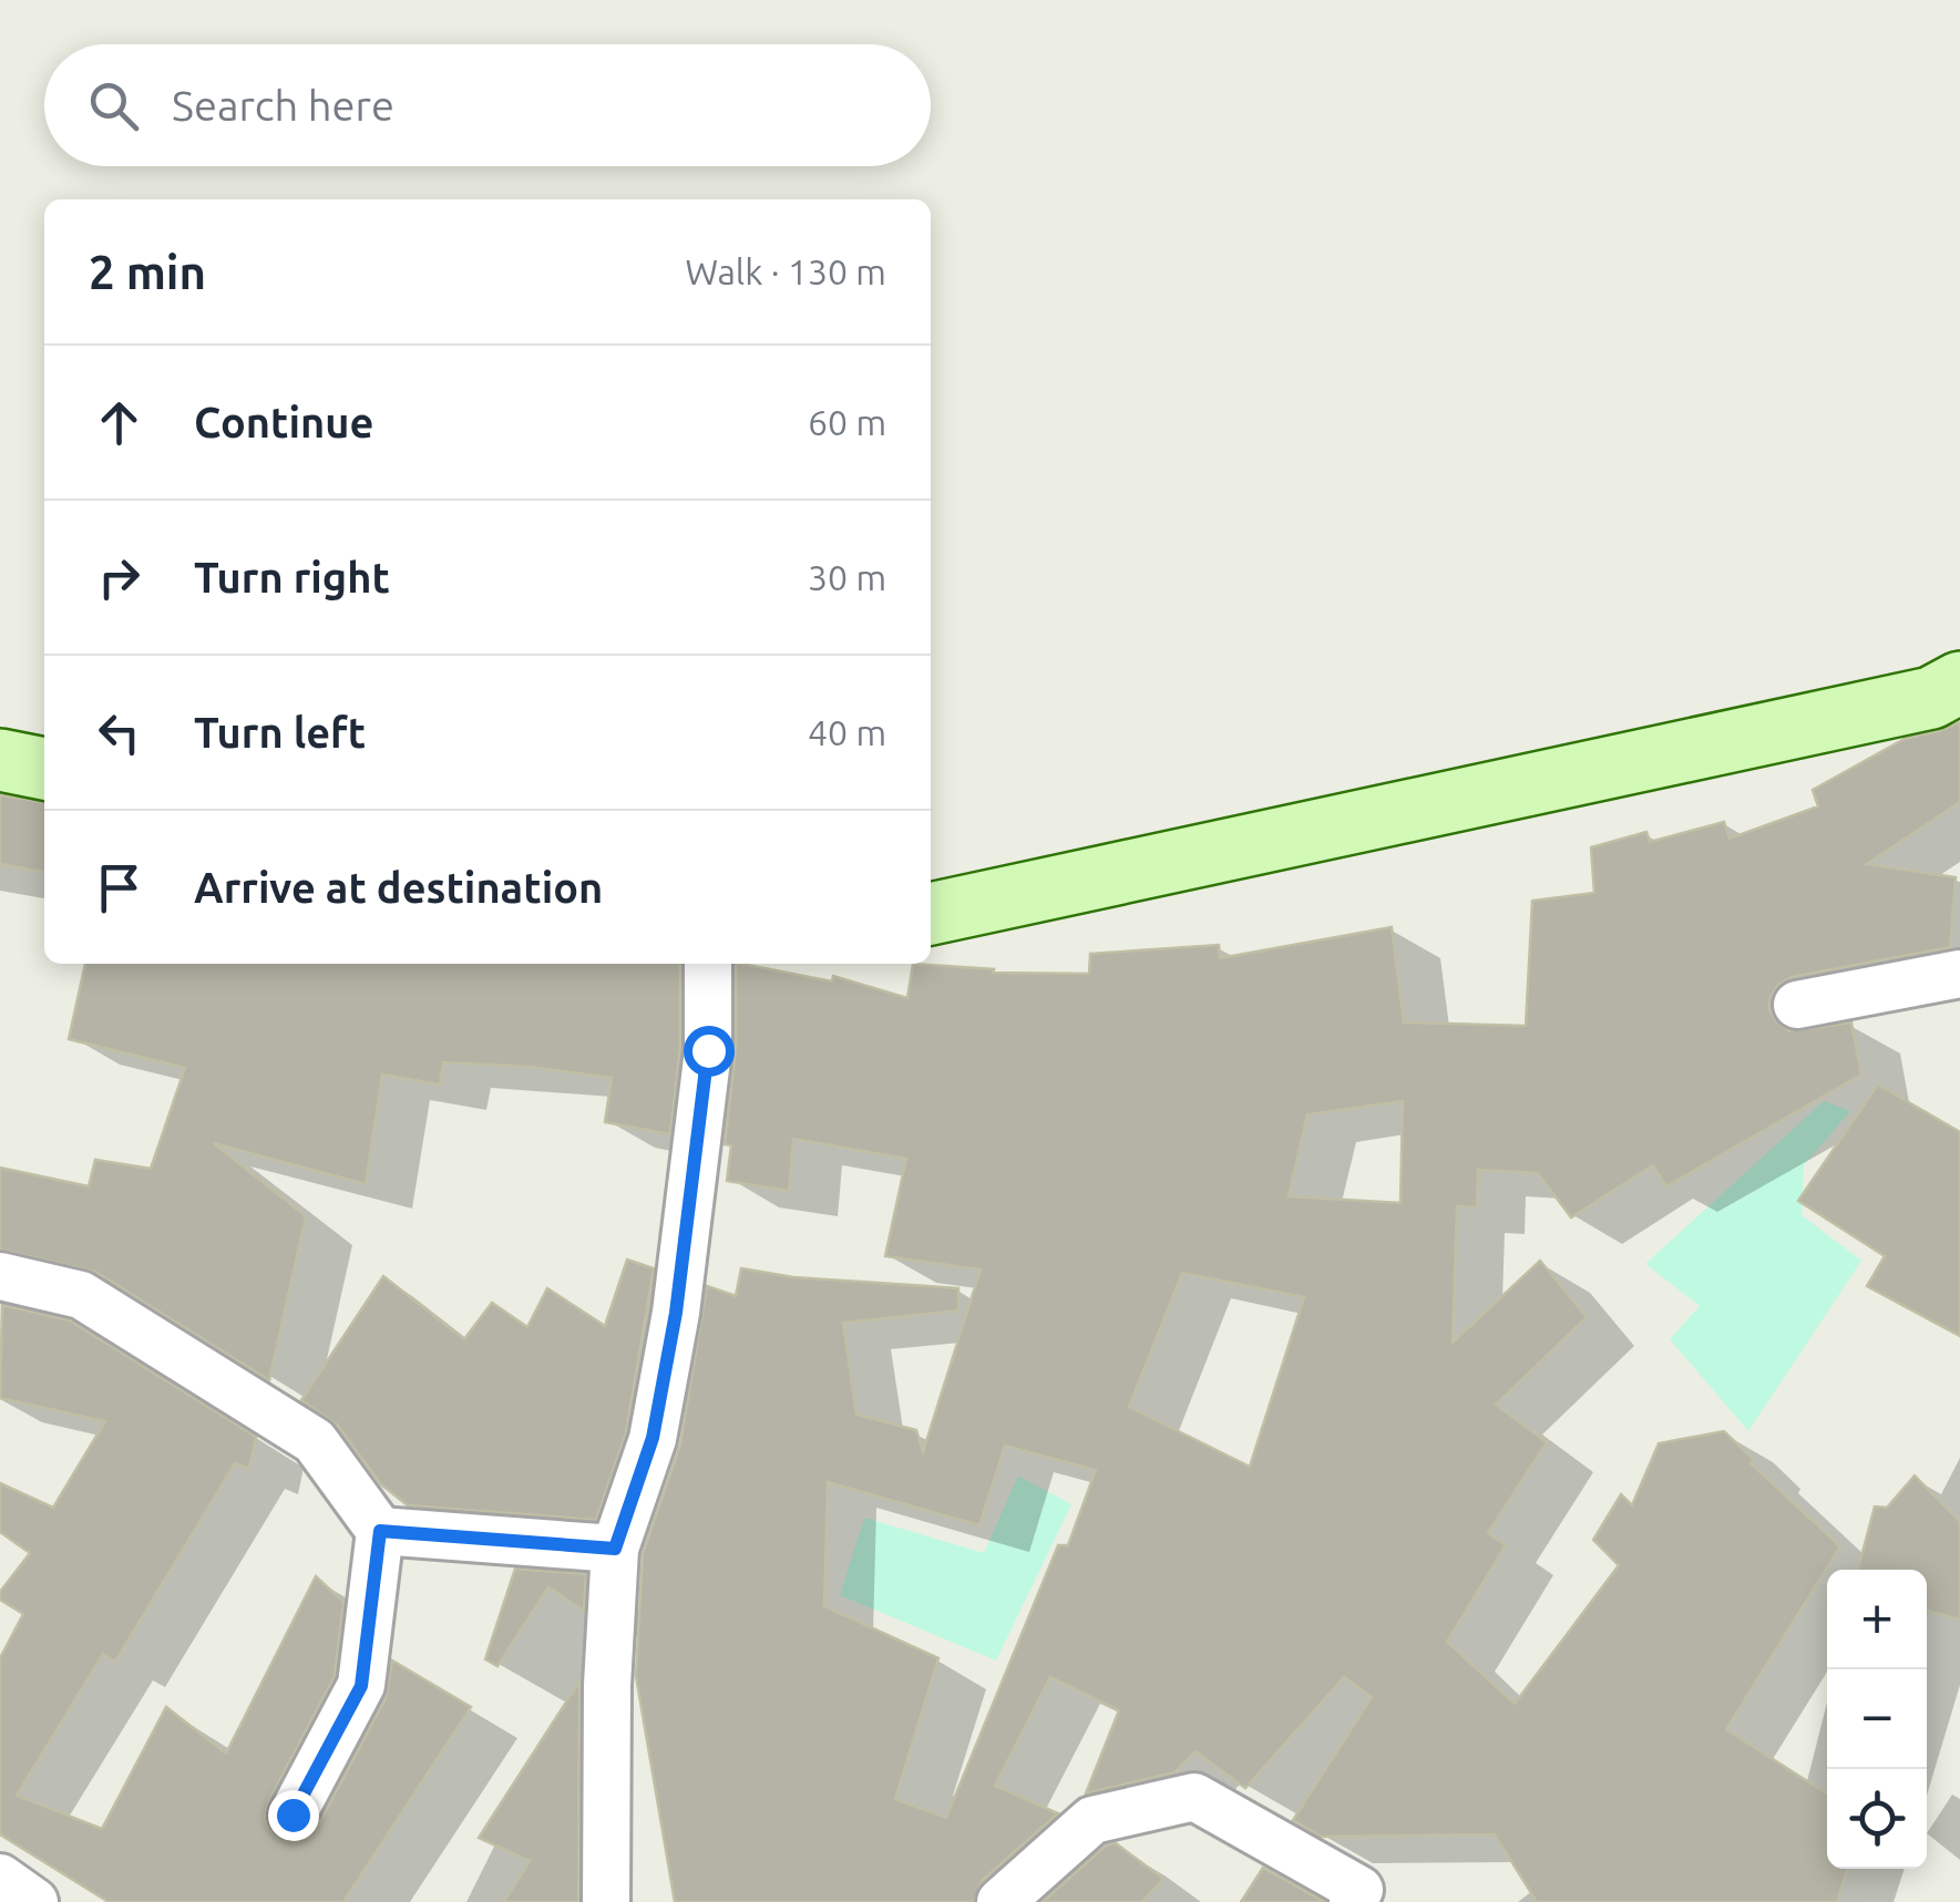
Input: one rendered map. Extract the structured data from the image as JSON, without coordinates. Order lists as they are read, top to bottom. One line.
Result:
{"page":{"search":"Search here","heading":["2 min","Walk · 130 m"],"list":[["Continue","60 m"],["Turn right","30 m"],["Turn left","40 m"],"Arrive at destination"],"map_buttons":["+","−"]}}
